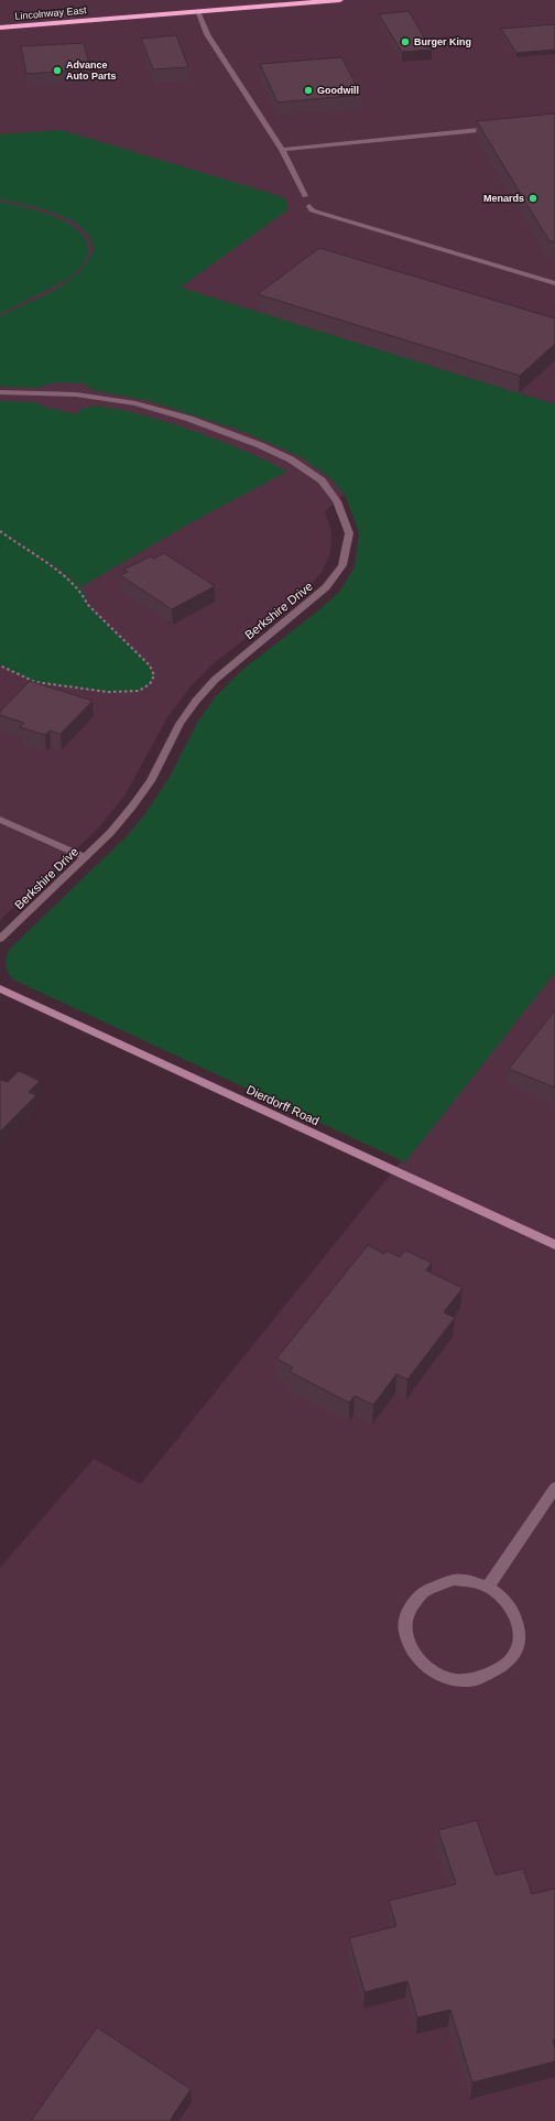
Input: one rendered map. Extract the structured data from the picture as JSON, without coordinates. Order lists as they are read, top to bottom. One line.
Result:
{"streets":{"highway":["Lincolnway East"],"street":["Berkshire Drive","Dierdorff Road"]},"places":["Burger King","Advance Auto Parts","Goodwill","Menards"]}
